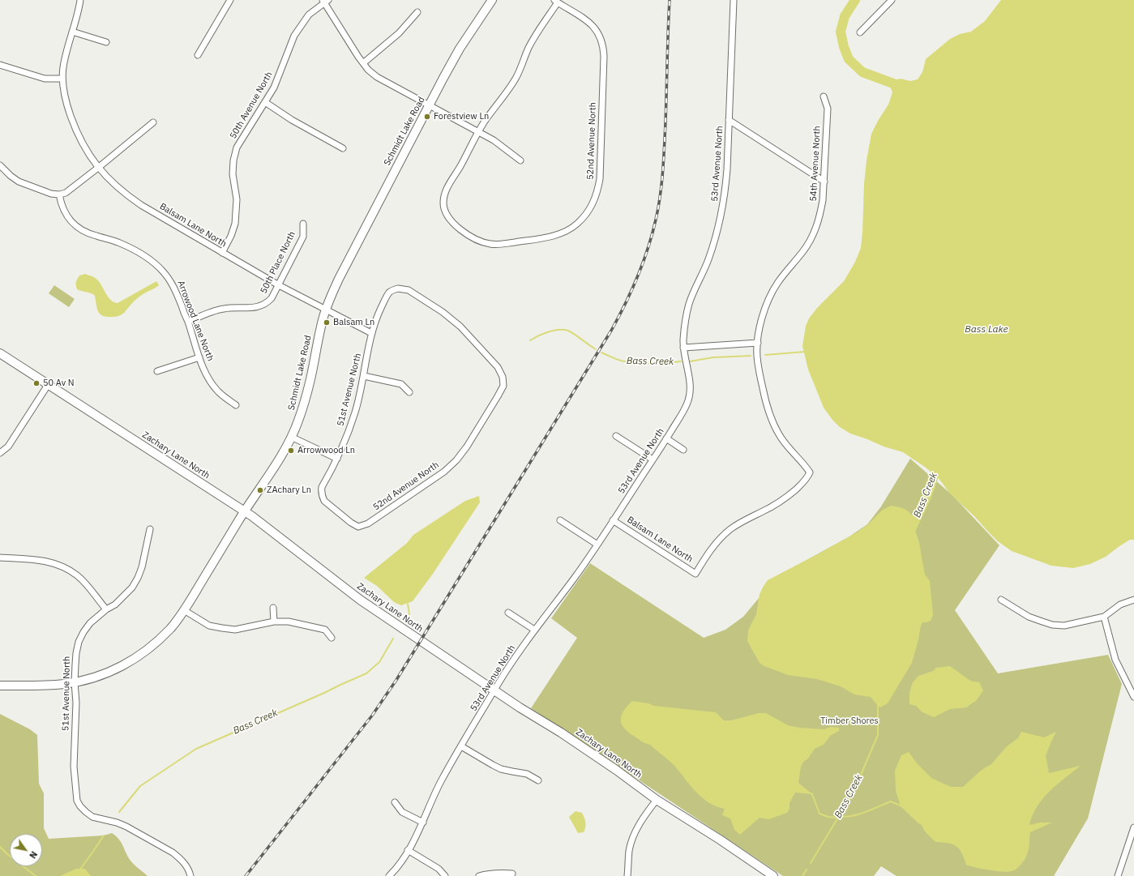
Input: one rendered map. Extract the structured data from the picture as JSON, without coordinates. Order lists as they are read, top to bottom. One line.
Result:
{"streets":{"street":["50th Avenue North","Schmidt Lake Road","52nd Avenue North","53rd Avenue North","54th Avenue North","Balsam Lane North","50th Place North","Arrowood Lane North","51st Avenue North","Zachary Lane North"]},"crossings":[["50th Avenue North","Balsam Lane North"],["Schmidt Lake Road","Balsam Lane North"],["Schmidt Lake Road","51st Avenue North"],["Schmidt Lake Road","Zachary Lane North"],["52nd Avenue North","51st Avenue North"],["53rd Avenue North","Balsam Lane North"],["53rd Avenue North","Zachary Lane North"],["54th Avenue North","Balsam Lane North"],["Balsam Lane North","50th Place North"],["Balsam Lane North","51st Avenue North"],["50th Place North","Arrowood Lane North"]],"water":["Bass Lake","Bass Creek"],"parks":["Timber Shores"],"places":["Forestview Ln","Balsam Ln","50 Av N","Arrowwood Ln","ZAchary Ln"],"north":"bottom right"}
